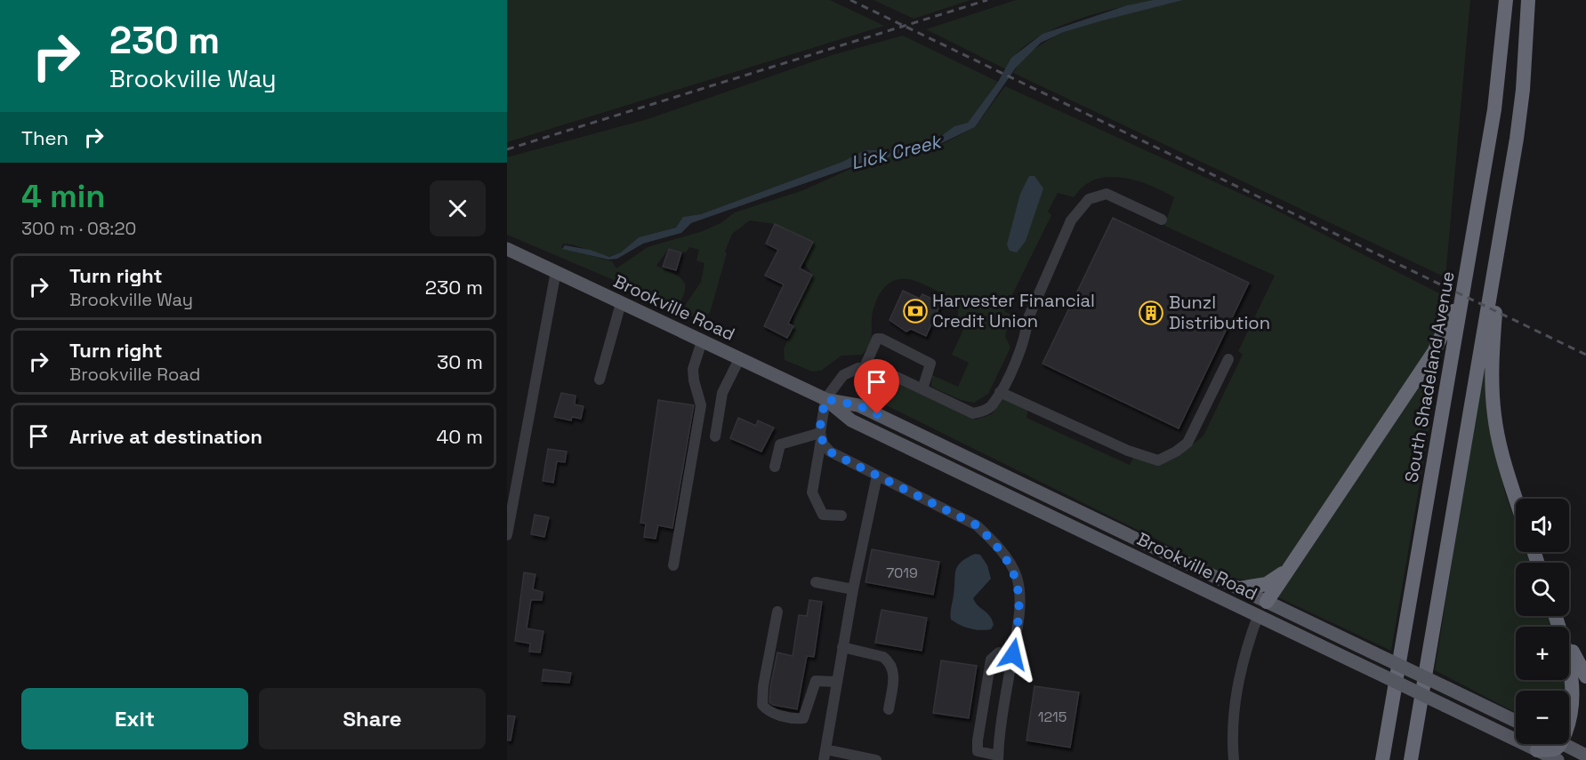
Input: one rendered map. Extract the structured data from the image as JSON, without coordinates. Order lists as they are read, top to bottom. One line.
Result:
{"streets":{"highway":["South Shadeland Avenue"],"main road":["Brookville Road"]},"water":["Lick Creek"],"places":{"bank":["Harvester Financial Credit Union"],"building":["Bunzl Distribution"]},"house_numbers":["7019","1215"],"page":{"turn":["230 m","Brookville Way"],"then":"Then","heading":["4 min","300 m · 08:20"],"list":[{"name":"Turn right","note":"Brookville Way","value":"230 m"},{"name":"Turn right","note":"Brookville Road","value":"30 m"},{"name":"Arrive at destination","value":"40 m"}],"map_buttons":["+","−"],"buttons":["Exit","Share"]}}
